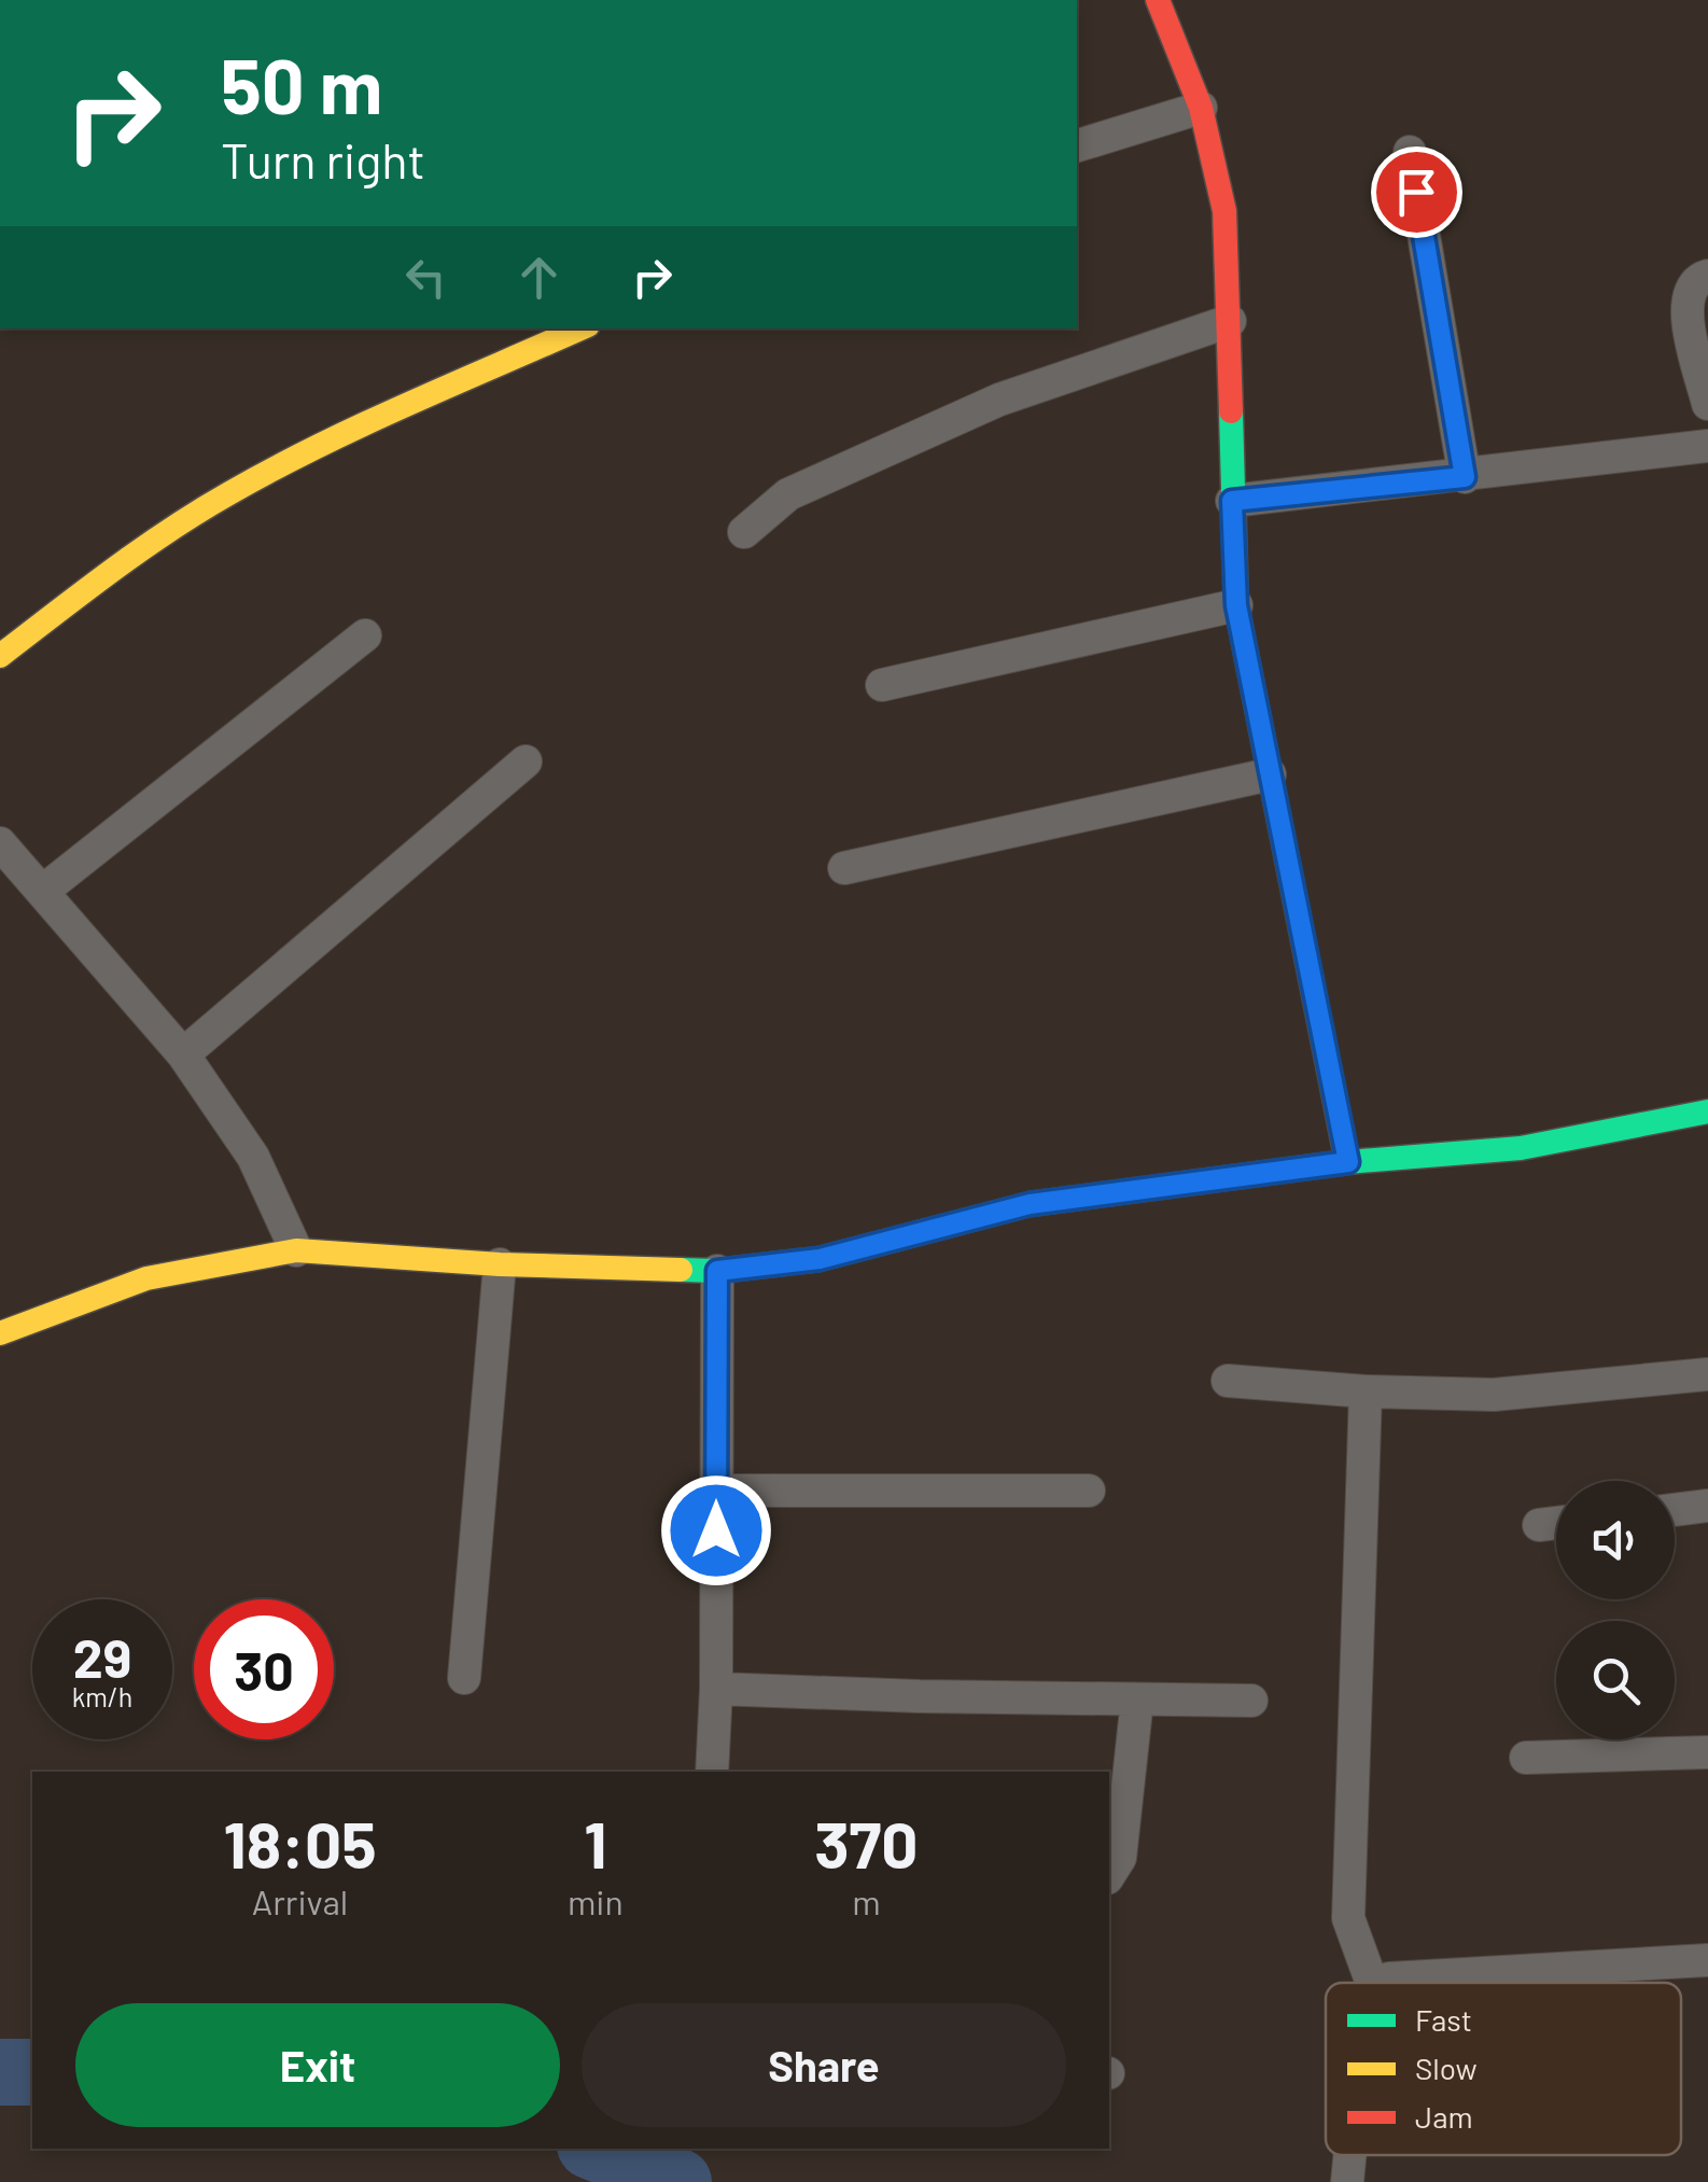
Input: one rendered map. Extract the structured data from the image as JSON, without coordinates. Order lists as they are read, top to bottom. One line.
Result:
{"legend":["Fast","Slow","Jam"],"page":{"turn":["50 m","Turn right"],"speed":"29 km/h","limit":"30","eta":["18:05","Arrival","1","min","370","m"],"buttons":["Exit","Share"]}}
